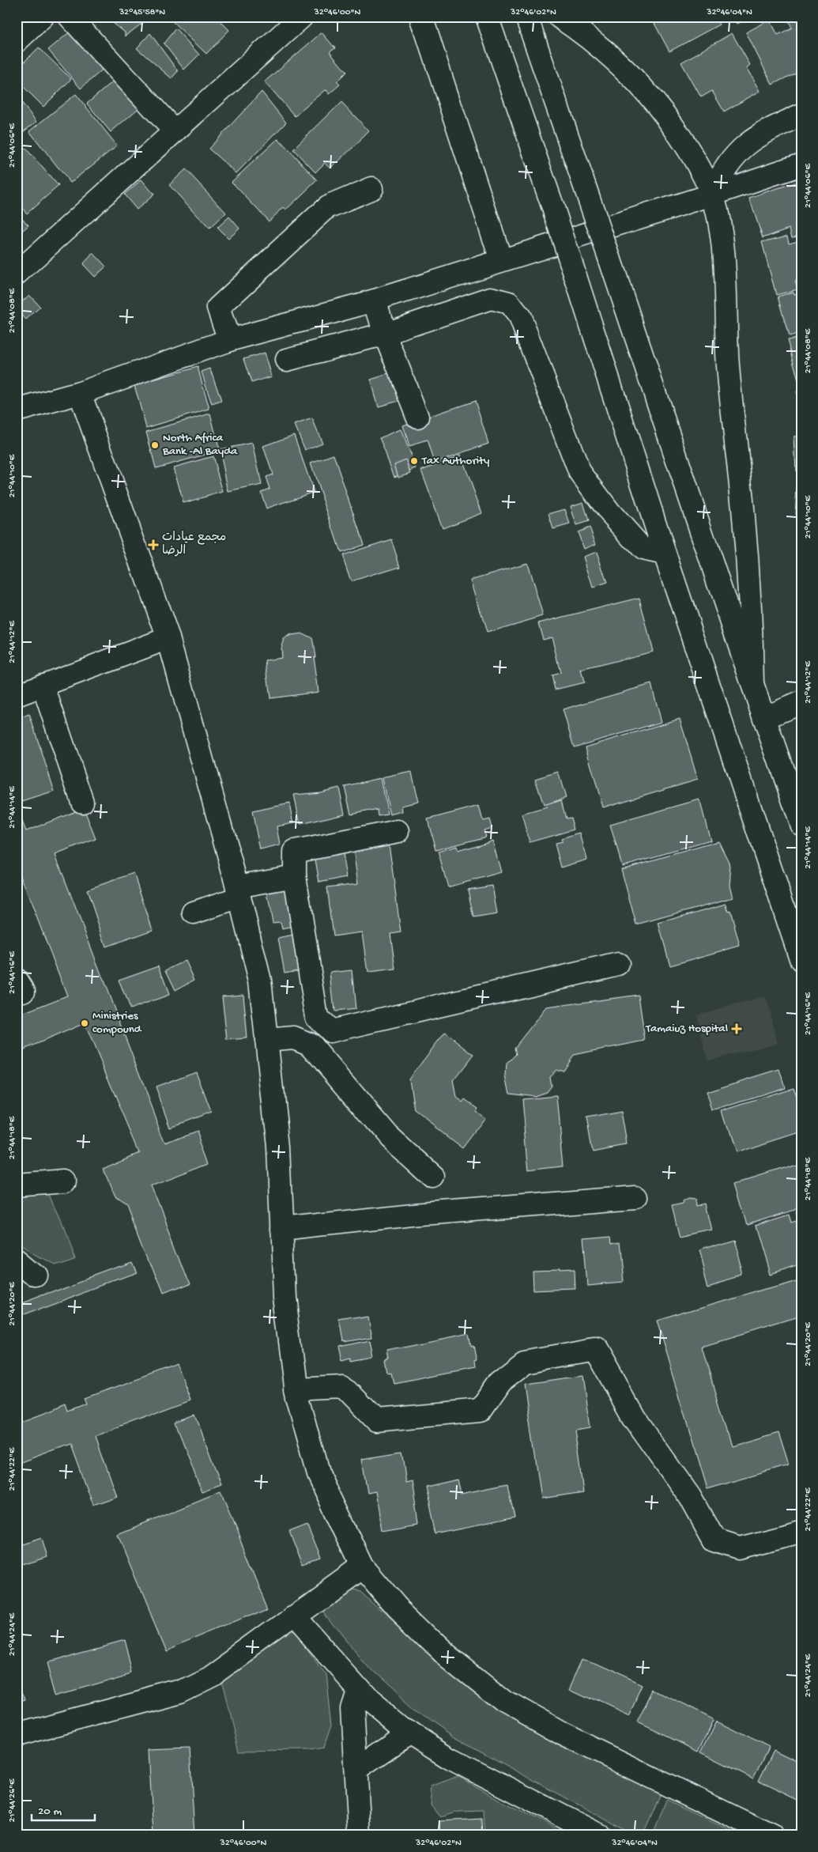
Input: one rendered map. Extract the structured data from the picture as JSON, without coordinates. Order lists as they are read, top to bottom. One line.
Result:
{"places":{"other":["North Africa Bank -Al Bayda","Tax Authority","Ministries compound"],"health":["مجمع عيادات الرضا","Tamaiuz Hospital"]},"scale_bar":"20 m","coordinates":["32°45'58\"N","32°46'00\"N","32°46'02\"N","32°46'04\"N","21°44'06\"E","21°44'08\"E","21°44'10\"E","21°44'12\"E","21°44'14\"E","21°44'16\"E","21°44'18\"E","21°44'20\"E","21°44'22\"E","21°44'24\"E","21°44'26\"E"]}
